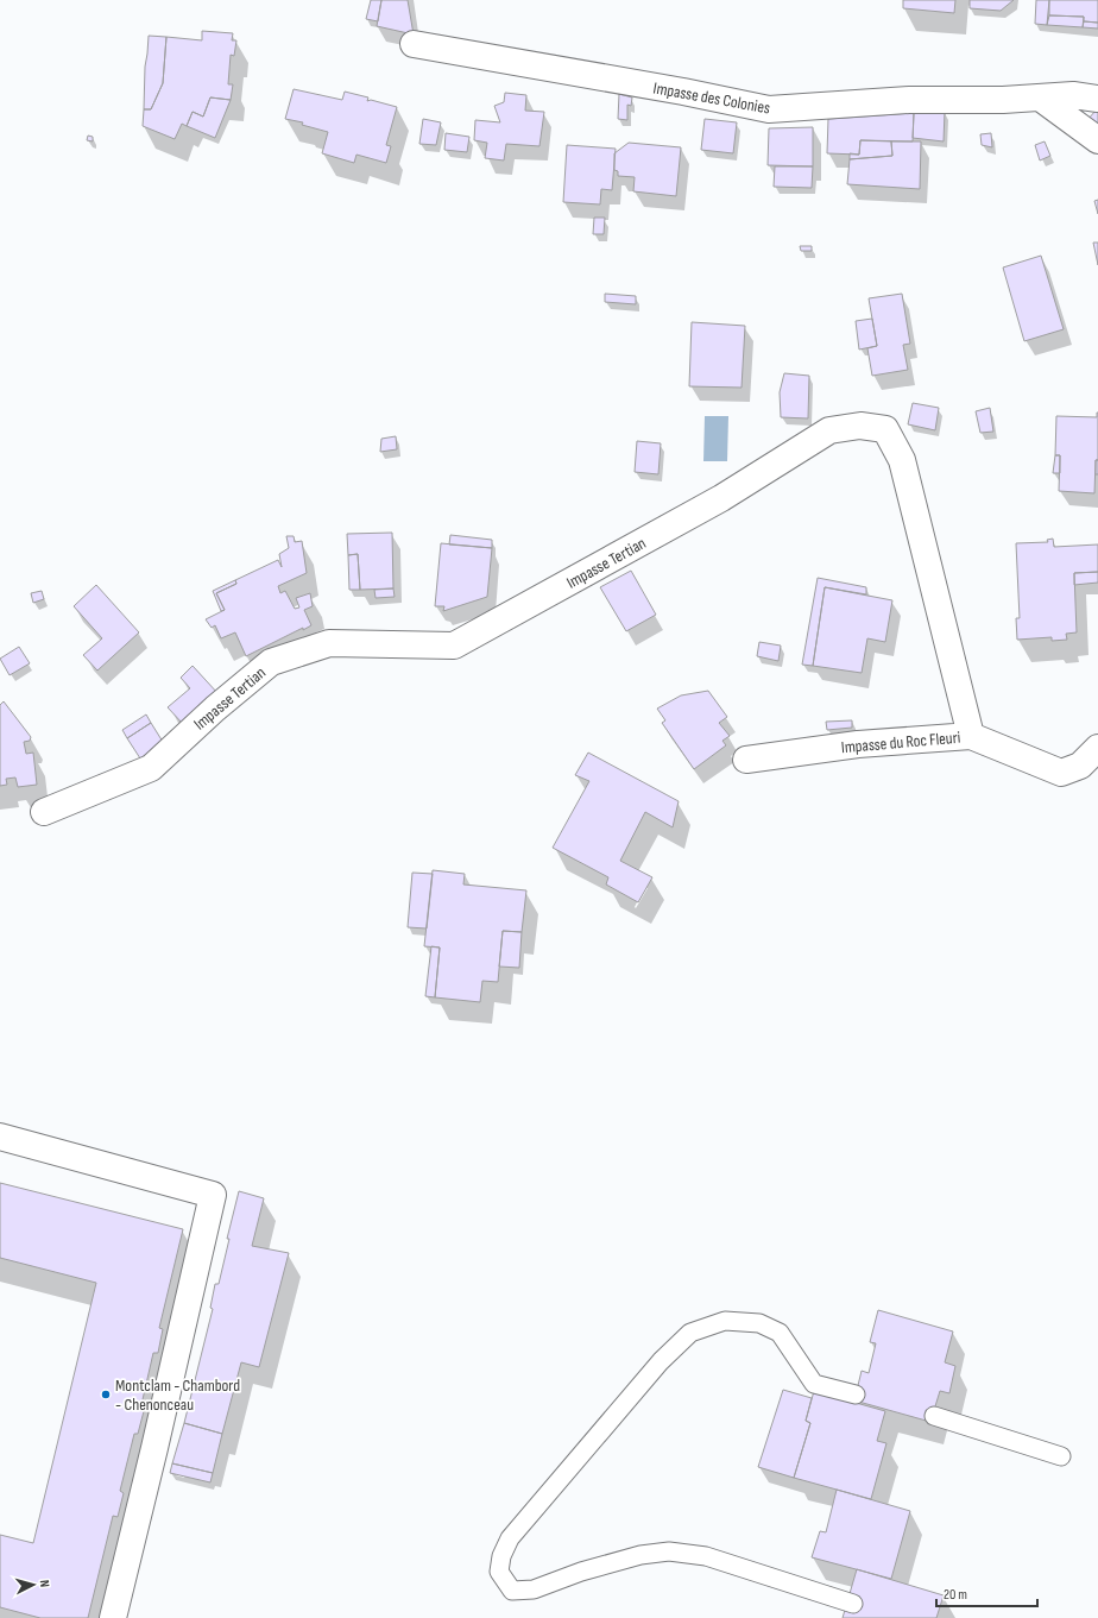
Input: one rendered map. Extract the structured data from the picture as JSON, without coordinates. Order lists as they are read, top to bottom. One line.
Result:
{"streets":{"street":["Impasse des Colonies","Impasse Tertian","Impasse du Roc Fleuri"]},"crossings":[["Impasse Tertian","Impasse du Roc Fleuri"]],"places":["Montclam - Chambord - Chenonceau"],"scale_bar":"20 m","north":"right"}
